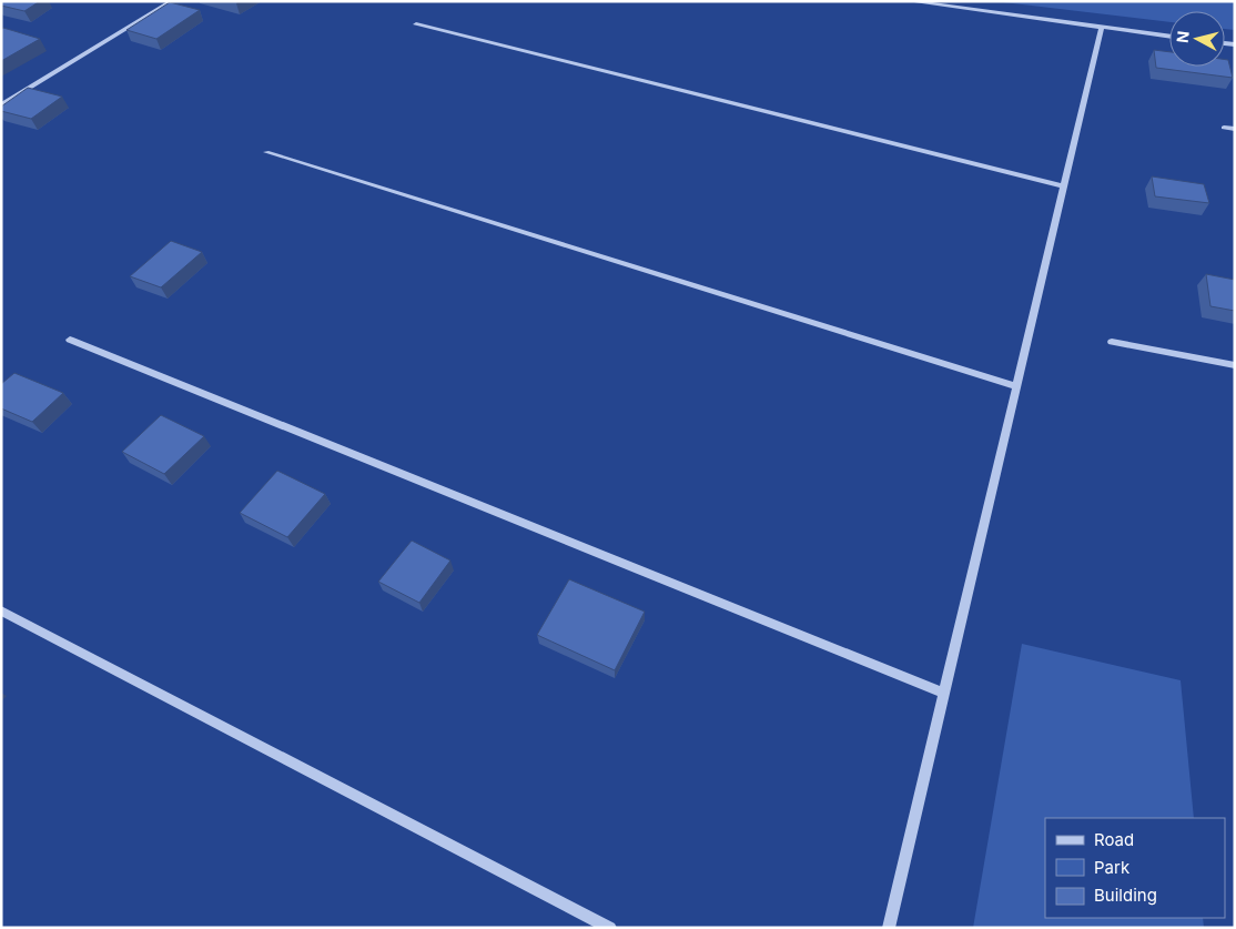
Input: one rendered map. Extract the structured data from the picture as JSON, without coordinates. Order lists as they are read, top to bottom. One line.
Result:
{"legend":["Road","Park","Building"],"north":"left"}
